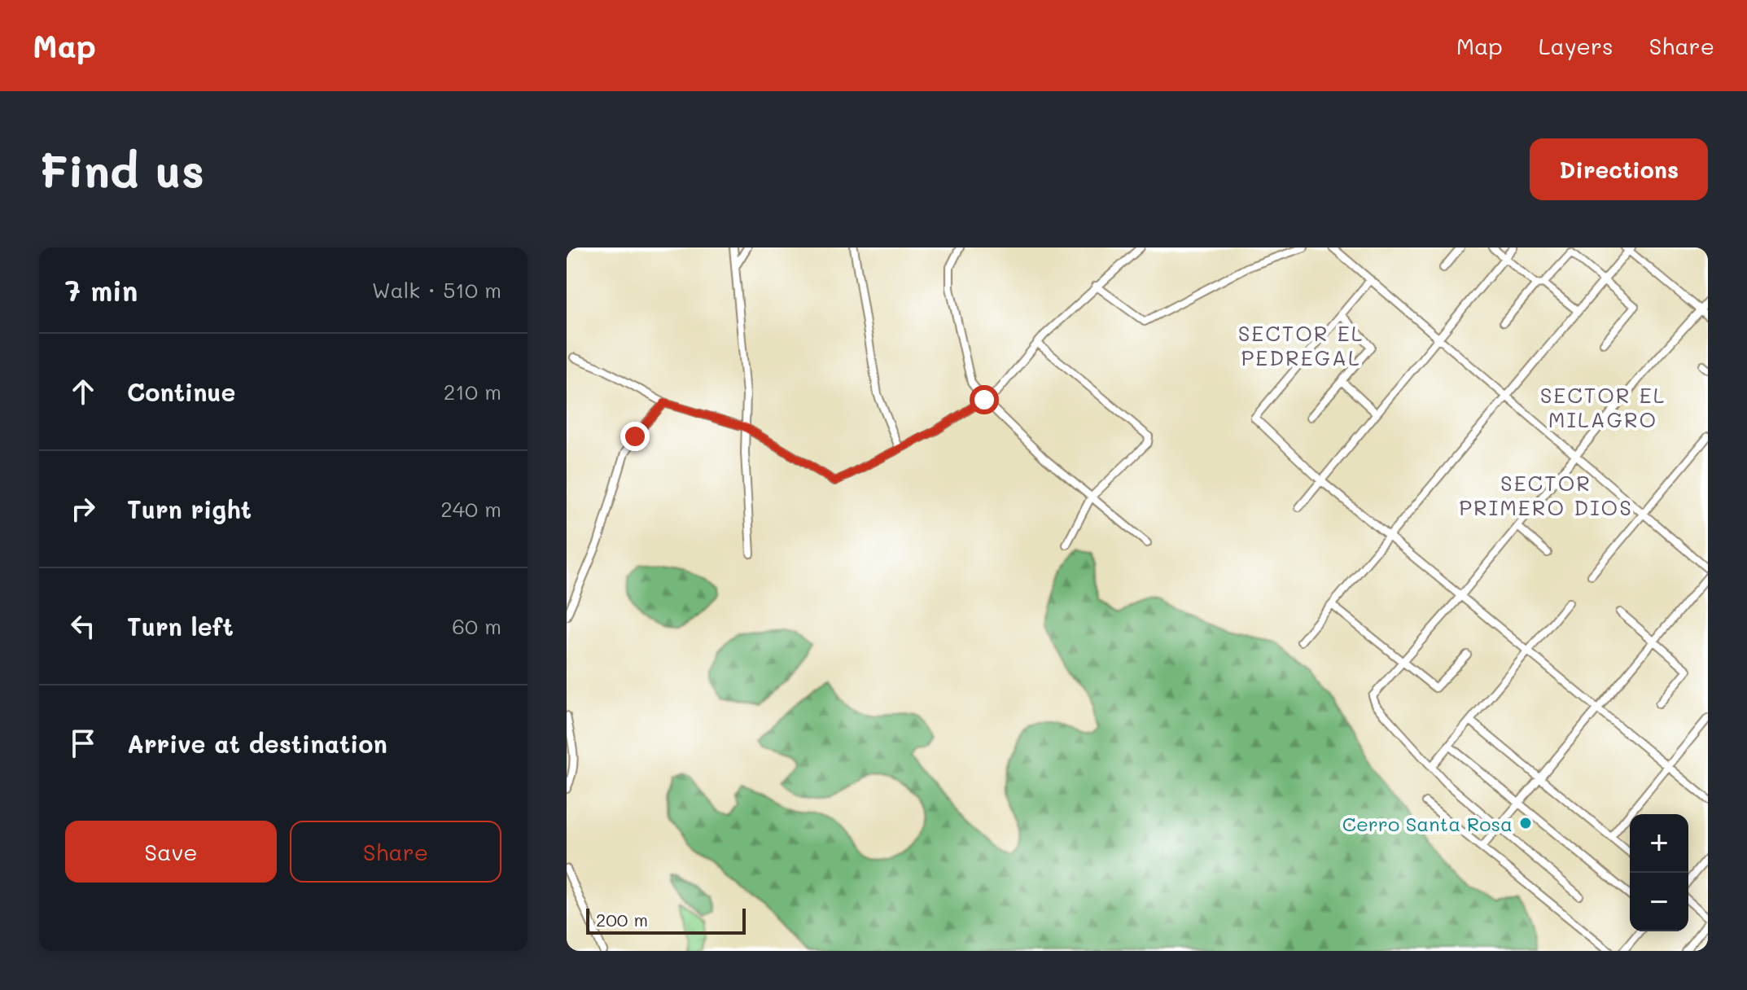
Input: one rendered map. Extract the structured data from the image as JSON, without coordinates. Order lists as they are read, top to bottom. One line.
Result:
{"districts":["SECTOR EL PEDREGAL","SECTOR EL MILAGRO","SECTOR PRIMERO DIOS"],"places":["Cerro Santa Rosa"],"scale_bar":"200 m","page":{"header":"Map","nav":["Map","Layers","Share"],"buttons":["Directions",["Save","Share"]],"title":"Find us","heading":["7 min","Walk · 510 m"],"list":[["Continue","210 m"],["Turn right","240 m"],["Turn left","60 m"],"Arrive at destination"],"map_buttons":["+","−"],"scale":"200 m"}}
